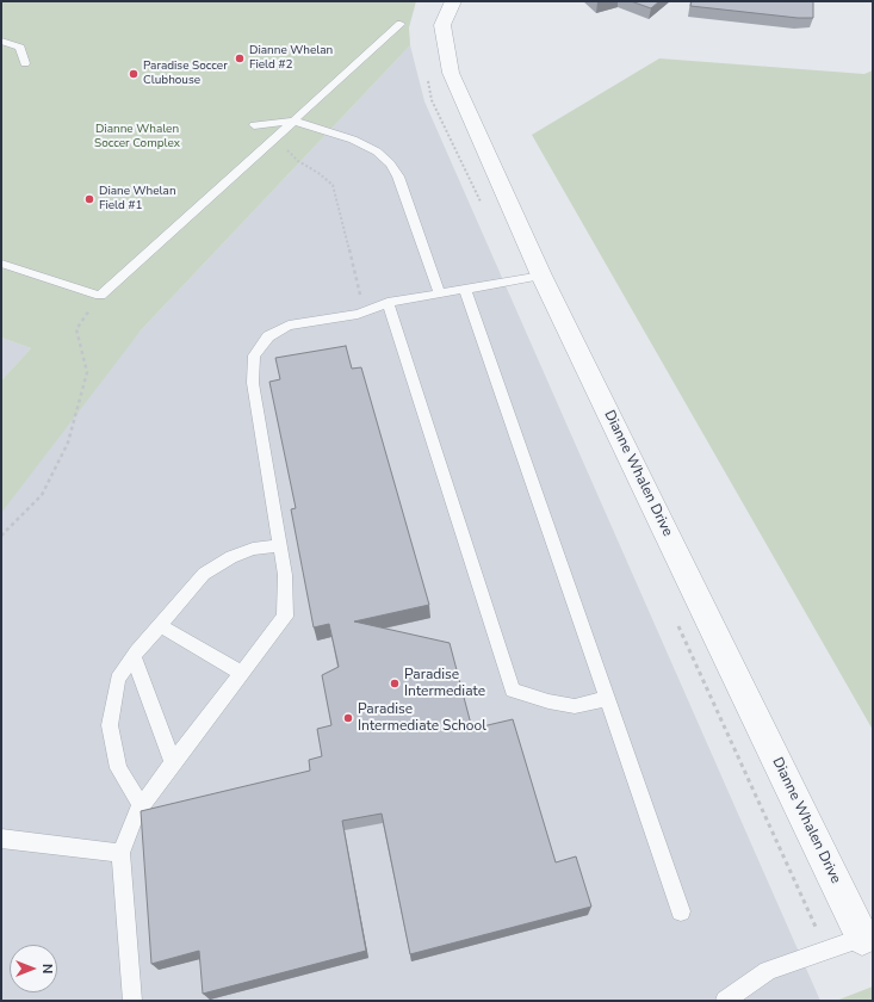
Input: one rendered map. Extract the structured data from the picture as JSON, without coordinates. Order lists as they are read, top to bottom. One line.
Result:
{"streets":{"street":["Dianne Whalen Drive"]},"parks":["Dianne Whalen Soccer Complex"],"places":["Dianne Whelan Field #2","Paradise Soccer Clubhouse","Diane Whelan Field #1","Paradise Intermediate","Paradise Intermediate School"],"north":"right"}
